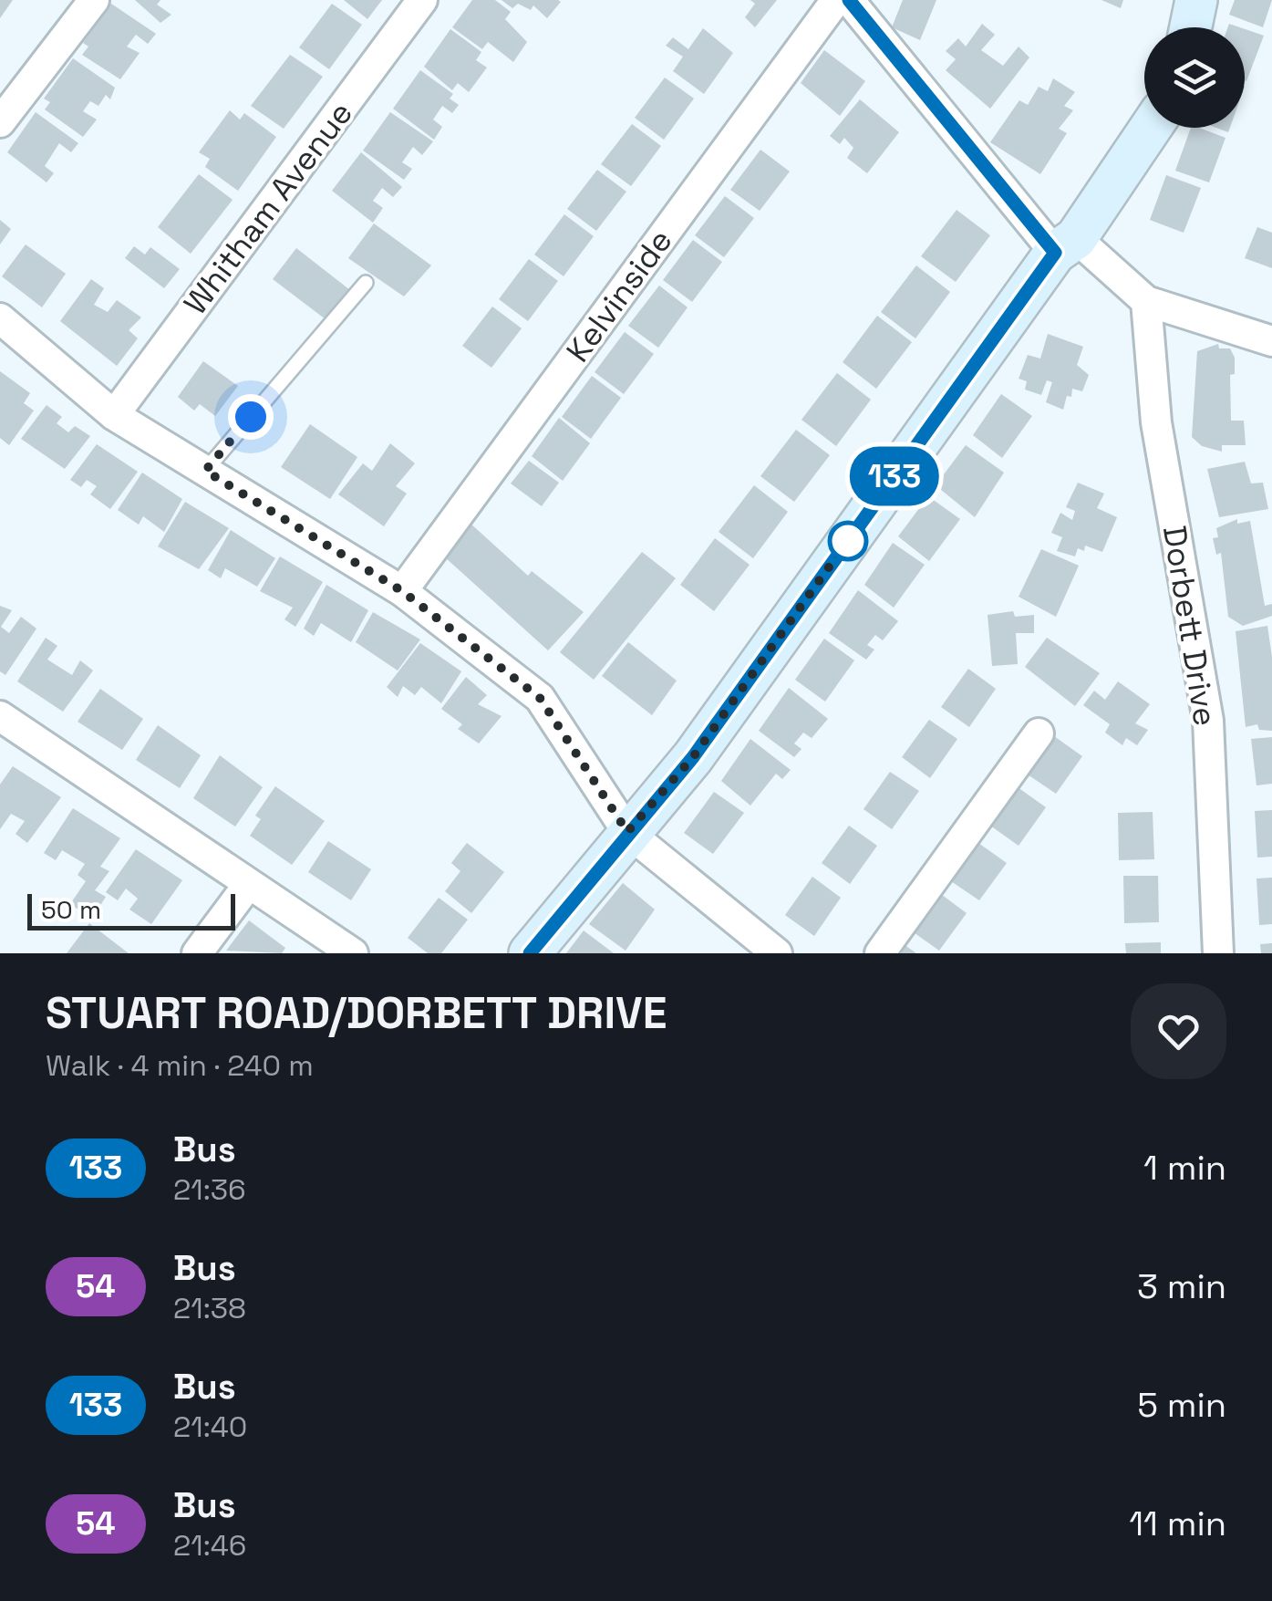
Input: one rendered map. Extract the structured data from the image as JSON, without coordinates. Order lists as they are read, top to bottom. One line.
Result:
{"streets":{"street":["Whitham Avenue","Kelvinside","Dorbett Drive"]},"lines":["bus line 133"],"scale_bar":"50 m","page":{"on_map":"133","scale":"50 m","heading":["STUART ROAD/DORBETT DRIVE","Walk · 4 min · 240 m"],"list":[{"mark":"133","name":"Bus","note":"21:36","value":"1 min"},{"mark":"54","name":"Bus","note":"21:38","value":"3 min"},{"mark":"133","name":"Bus","note":"21:40","value":"5 min"},{"mark":"54","name":"Bus","note":"21:46","value":"11 min"}]}}
